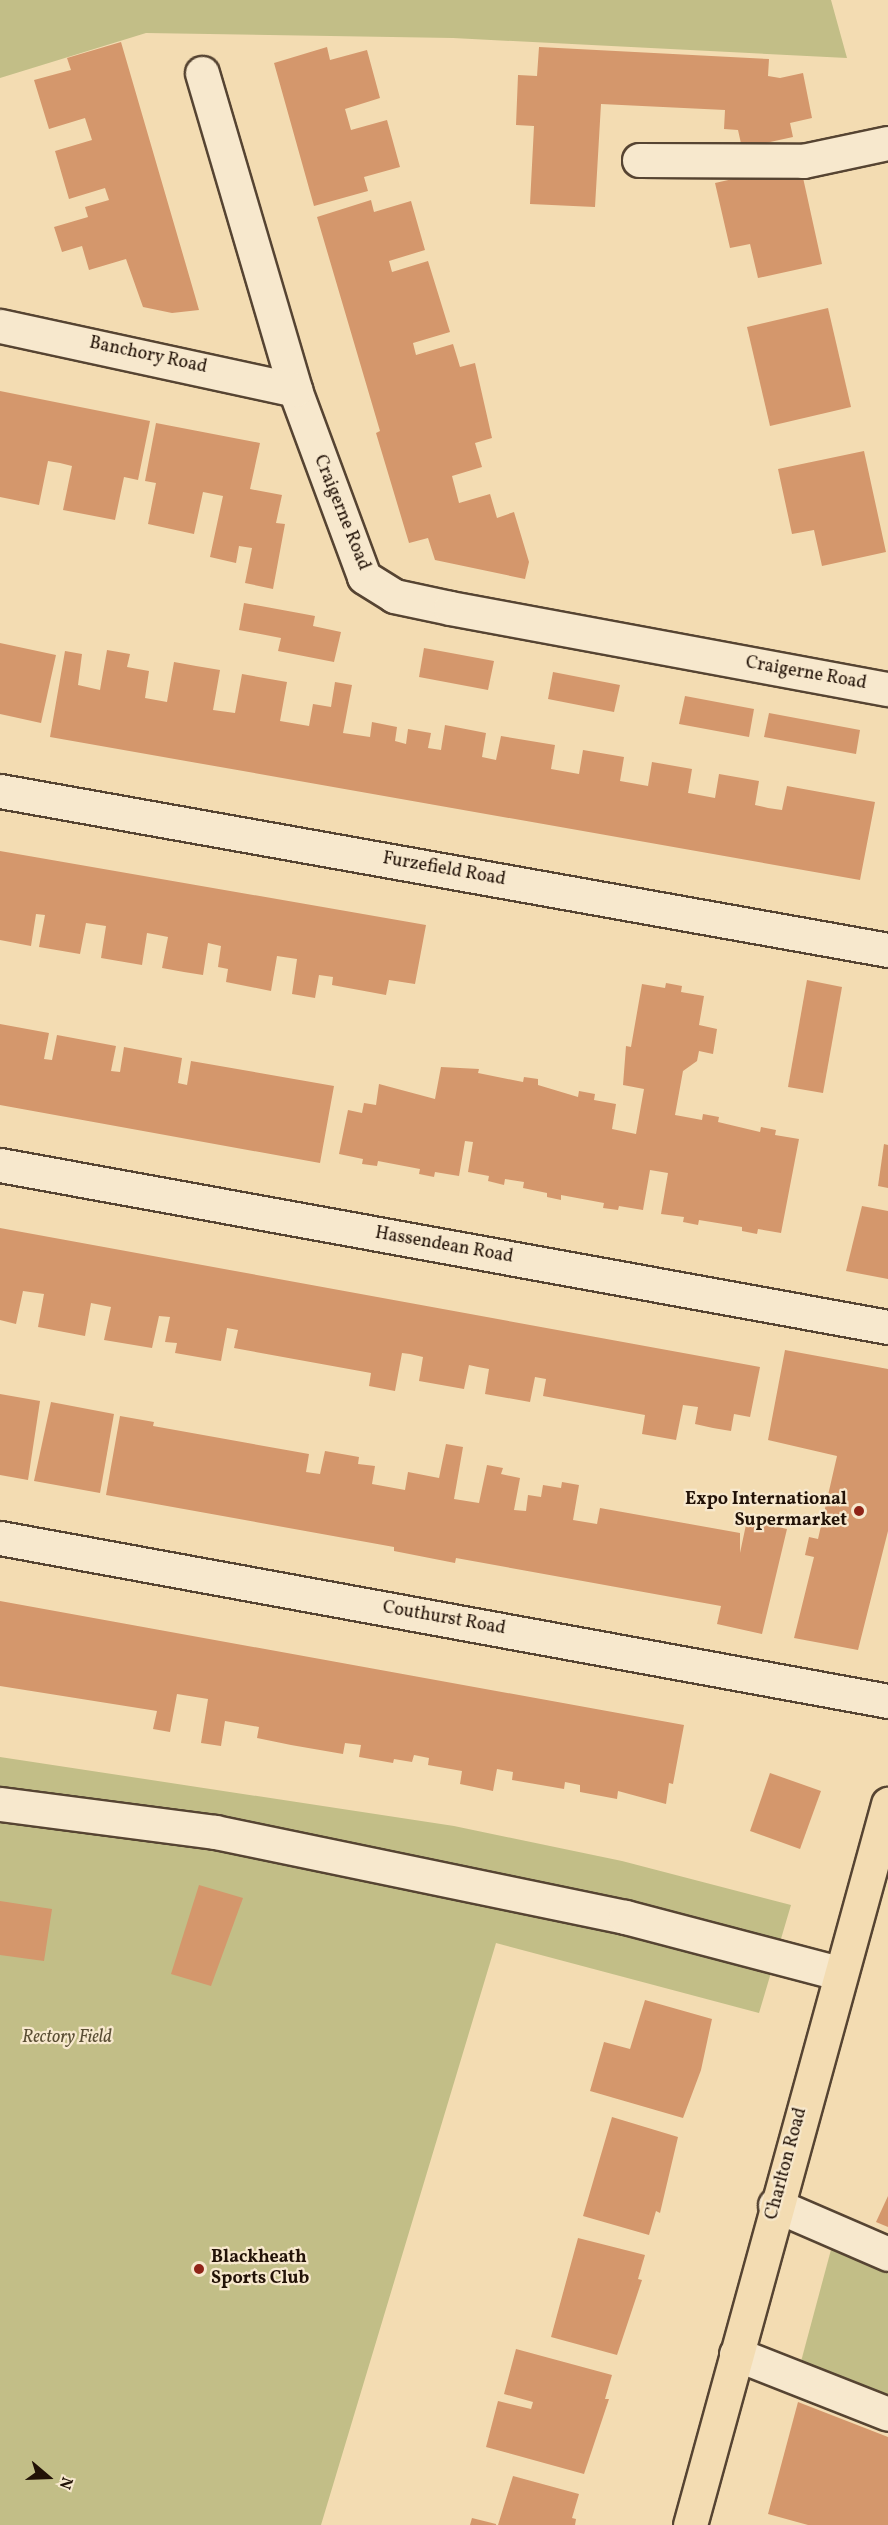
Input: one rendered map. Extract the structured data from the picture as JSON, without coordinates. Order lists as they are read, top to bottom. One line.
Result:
{"streets":{"main road":["Charlton Road"],"street":["Banchory Road","Craigerne Road","Furzefield Road","Hassendean Road","Couthurst Road"]},"crossings":[["Banchory Road","Craigerne Road"]],"parks":["Rectory Field"],"places":["Expo International Supermarket","Blackheath Sports Club"],"north":"right"}
